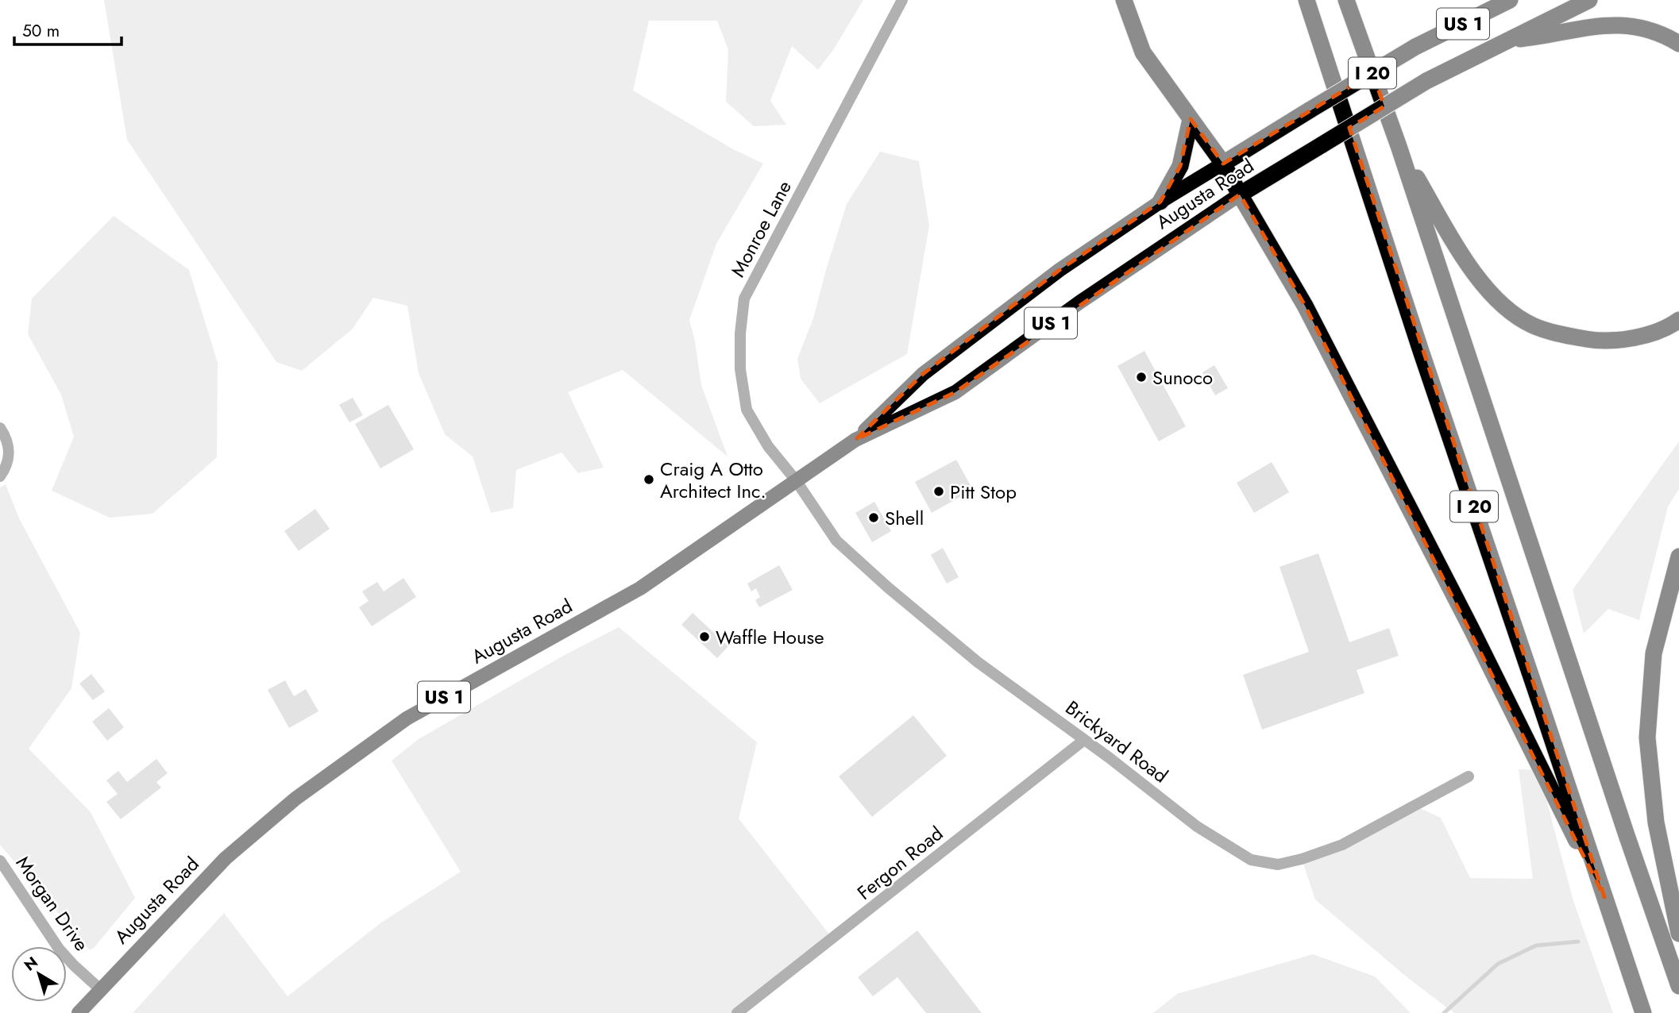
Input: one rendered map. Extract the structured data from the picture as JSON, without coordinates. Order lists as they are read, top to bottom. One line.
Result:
{"streets":{"highway":["US 1","I 20","Augusta Road"],"street":["Monroe Lane","Brickyard Road","Fergon Road","Morgan Drive"]},"crossings":[["Augusta Road","Monroe Lane"],["Augusta Road","Brickyard Road"],["Augusta Road","Morgan Drive"],["Monroe Lane","Brickyard Road"],["Brickyard Road","Fergon Road"]],"places":["Sunoco","Craig A Otto Architect Inc.","Pitt Stop","Shell","Waffle House"],"scale_bar":"50 m","north":"top left"}
